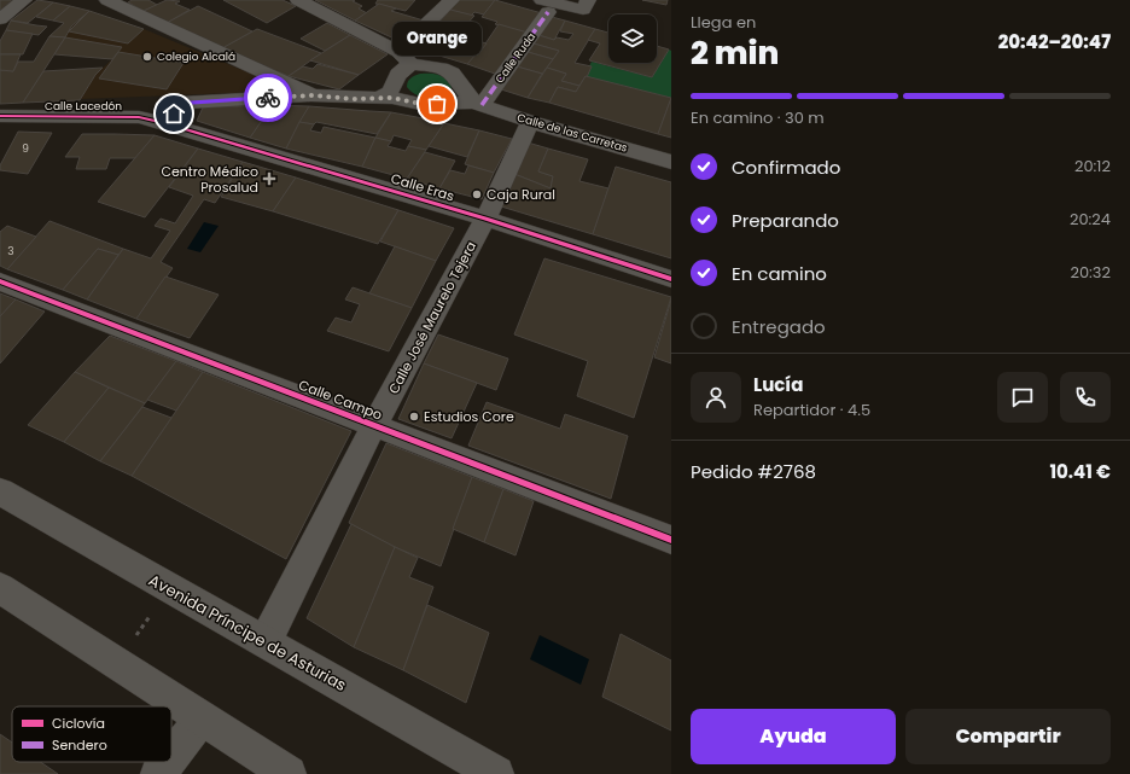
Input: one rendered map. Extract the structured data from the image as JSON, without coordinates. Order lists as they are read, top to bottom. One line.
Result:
{"streets":{"street":["Calle Ruda","Calle Lacedón","Calle de las Carretas","Calle Eras","Calle José Maurelo Tejera","Calle Campo","Avenida Príncipe de Asturias"]},"crossings":[["Calle Ruda","Calle de las Carretas"],["Calle Lacedón","Calle de las Carretas"],["Calle Lacedón","Calle Eras"],["Calle de las Carretas","Calle Eras"],["Calle de las Carretas","Calle José Maurelo Tejera"],["Calle Eras","Calle José Maurelo Tejera"],["Calle José Maurelo Tejera","Calle Campo"],["Calle José Maurelo Tejera","Avenida Príncipe de Asturias"]],"places":{"other":["Colegio Alcalá","Orange","Caja Rural","Estudios Core"],"health":["Centro Médico Prosalud"]},"house_numbers":["9","3"],"legend":["Ciclovía","Sendero"],"page":{"heading":["2 min","Llega en","20:42–20:47"],"panel":["Lucía","Repartidor · 4.5","Pedido #2768","10.41 €"],"bubble":"Orange","bar":"En camino · 30 m","list":[["Confirmado","20:12"],["Preparando","20:24"],["En camino","20:32"],"Entregado"],"buttons":["Ayuda","Compartir"]}}
